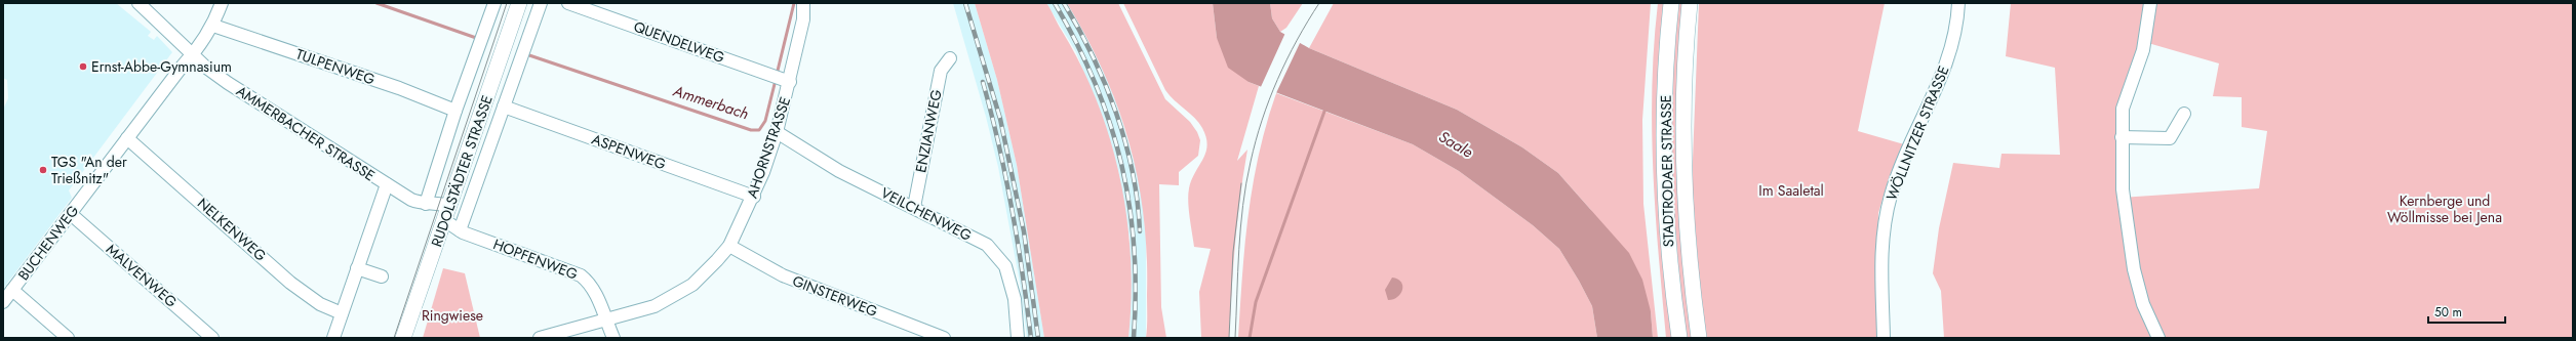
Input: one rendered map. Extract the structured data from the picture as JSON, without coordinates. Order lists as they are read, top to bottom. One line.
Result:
{"streets":{"main road":["RUDOLSTÄDTER STRASSE","STADTRODAER STRASSE"],"street":["QUENDELWEG","TULPENWEG","ENZIANWEG","AMMERBACHER STRASSE","WÖLLNITZER STRASSE","AHORNSTRASSE","ASPENWEG","VEILCHENWEG","NELKENWEG","BUCHENWEG","HOPFENWEG","MALVENWEG","GINSTERWEG"]},"crossings":[["QUENDELWEG","AHORNSTRASSE"],["TULPENWEG","BUCHENWEG"],["ENZIANWEG","VEILCHENWEG"],["AMMERBACHER STRASSE","RUDOLSTÄDTER STRASSE"],["AMMERBACHER STRASSE","BUCHENWEG"],["AMMERBACHER STRASSE","HOPFENWEG"],["AHORNSTRASSE","ASPENWEG"],["AHORNSTRASSE","VEILCHENWEG"],["AHORNSTRASSE","HOPFENWEG"],["AHORNSTRASSE","GINSTERWEG"],["ASPENWEG","RUDOLSTÄDTER STRASSE"],["RUDOLSTÄDTER STRASSE","HOPFENWEG"],["NELKENWEG","BUCHENWEG"],["BUCHENWEG","MALVENWEG"]],"water":["Ammerbach","Saale"],"parks":["Im Saaletal","Kernberge und Wöllmisse bei Jena","Ringwiese"],"places":["Ernst-Abbe-Gymnasium","TGS \"An der Trießnitz\""],"scale_bar":"50 m"}
